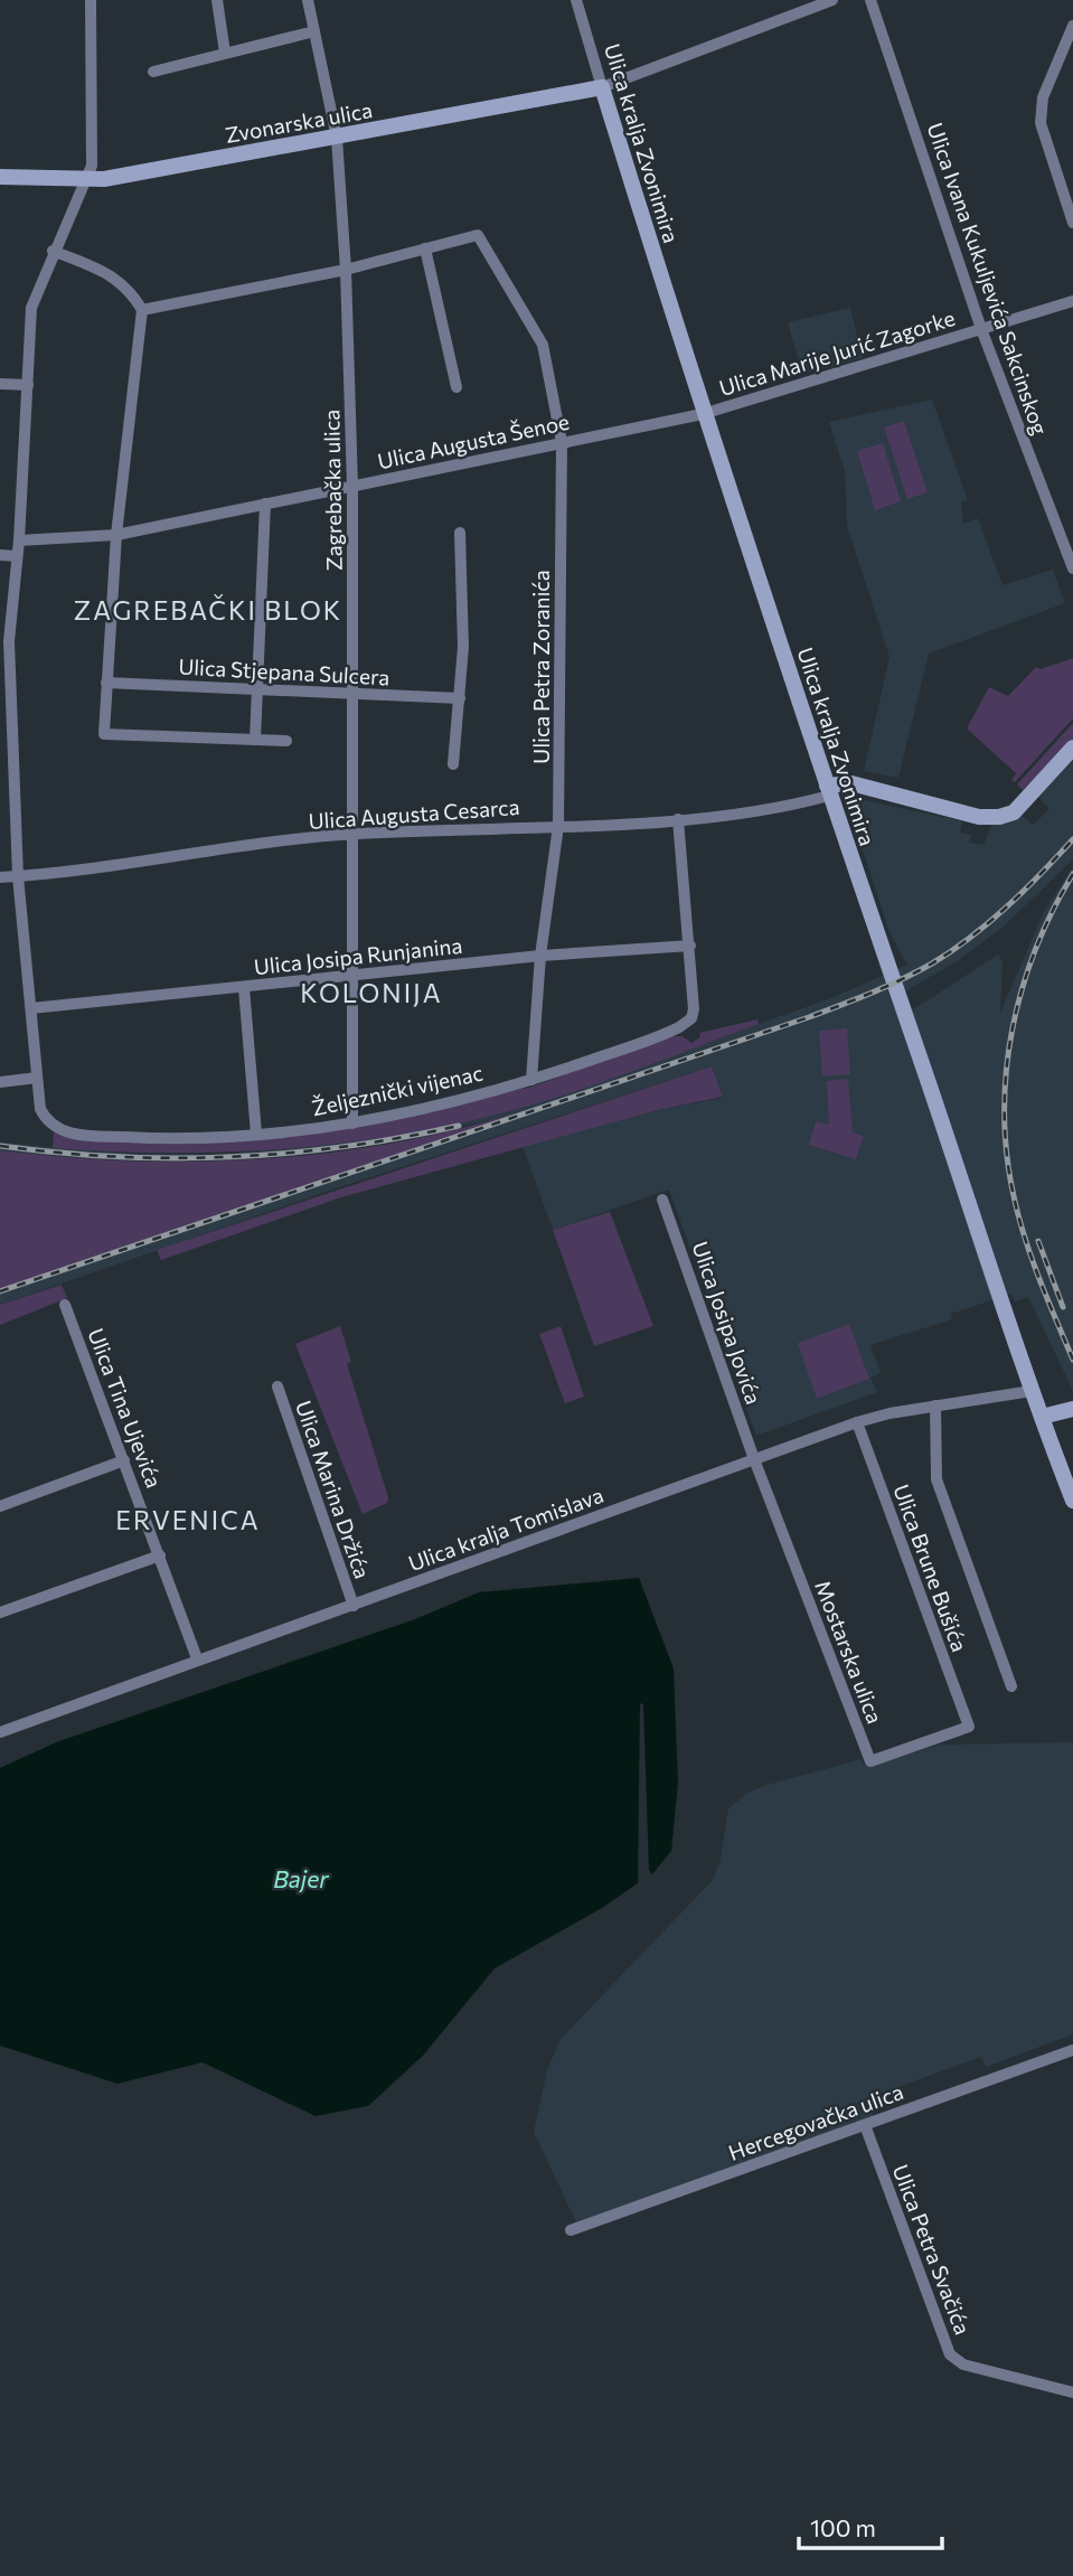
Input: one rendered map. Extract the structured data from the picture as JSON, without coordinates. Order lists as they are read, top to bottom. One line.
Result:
{"streets":{"main road":["Zvonarska ulica","Ulica kralja Zvonimira"],"street":["Ulica Ivana Kukuljevića Sakcinskog","Ulica Marije Jurić Zagorke","Ulica Augusta Šenoe","Zagrebačka ulica","Ulica Petra Zoranića","Ulica Stjepana Sulcera","Ulica Augusta Cesarca","Ulica Josipa Runjanina","Željeznički vijenac","Ulica Josipa Jovića","Ulica Tina Ujevića","Ulica Marina Držića","Ulica kralja Tomislava","Ulica Brune Bušića","Mostarska ulica","Hercegovačka ulica","Ulica Petra Svačića"]},"crossings":[["Zvonarska ulica","Ulica kralja Zvonimira"],["Zvonarska ulica","Zagrebačka ulica"],["Ulica kralja Zvonimira","Ulica Marije Jurić Zagorke"],["Ulica kralja Zvonimira","Ulica Augusta Šenoe"],["Ulica kralja Zvonimira","Ulica Augusta Cesarca"],["Ulica kralja Zvonimira","Ulica kralja Tomislava"],["Ulica Ivana Kukuljevića Sakcinskog","Ulica Marije Jurić Zagorke"],["Ulica Marije Jurić Zagorke","Ulica Augusta Šenoe"],["Ulica Augusta Šenoe","Zagrebačka ulica"],["Ulica Augusta Šenoe","Ulica Petra Zoranića"],["Zagrebačka ulica","Ulica Stjepana Sulcera"],["Zagrebačka ulica","Ulica Augusta Cesarca"],["Zagrebačka ulica","Ulica Josipa Runjanina"],["Zagrebačka ulica","Željeznički vijenac"],["Ulica Petra Zoranića","Ulica Augusta Cesarca"],["Ulica Petra Zoranića","Ulica Josipa Runjanina"],["Ulica Petra Zoranića","Željeznički vijenac"],["Ulica Josipa Runjanina","Željeznički vijenac"],["Ulica Josipa Jovića","Ulica kralja Tomislava"],["Ulica Josipa Jovića","Mostarska ulica"],["Ulica Tina Ujevića","Ulica kralja Tomislava"],["Ulica Marina Držića","Ulica kralja Tomislava"],["Ulica kralja Tomislava","Ulica Brune Bušića"],["Ulica kralja Tomislava","Mostarska ulica"],["Ulica Brune Bušića","Mostarska ulica"],["Hercegovačka ulica","Ulica Petra Svačića"]],"districts":["ZAGREBAČKI BLOK","KOLONIJA","ERVENICA"],"water":["Bajer"],"scale_bar":"100 m"}
